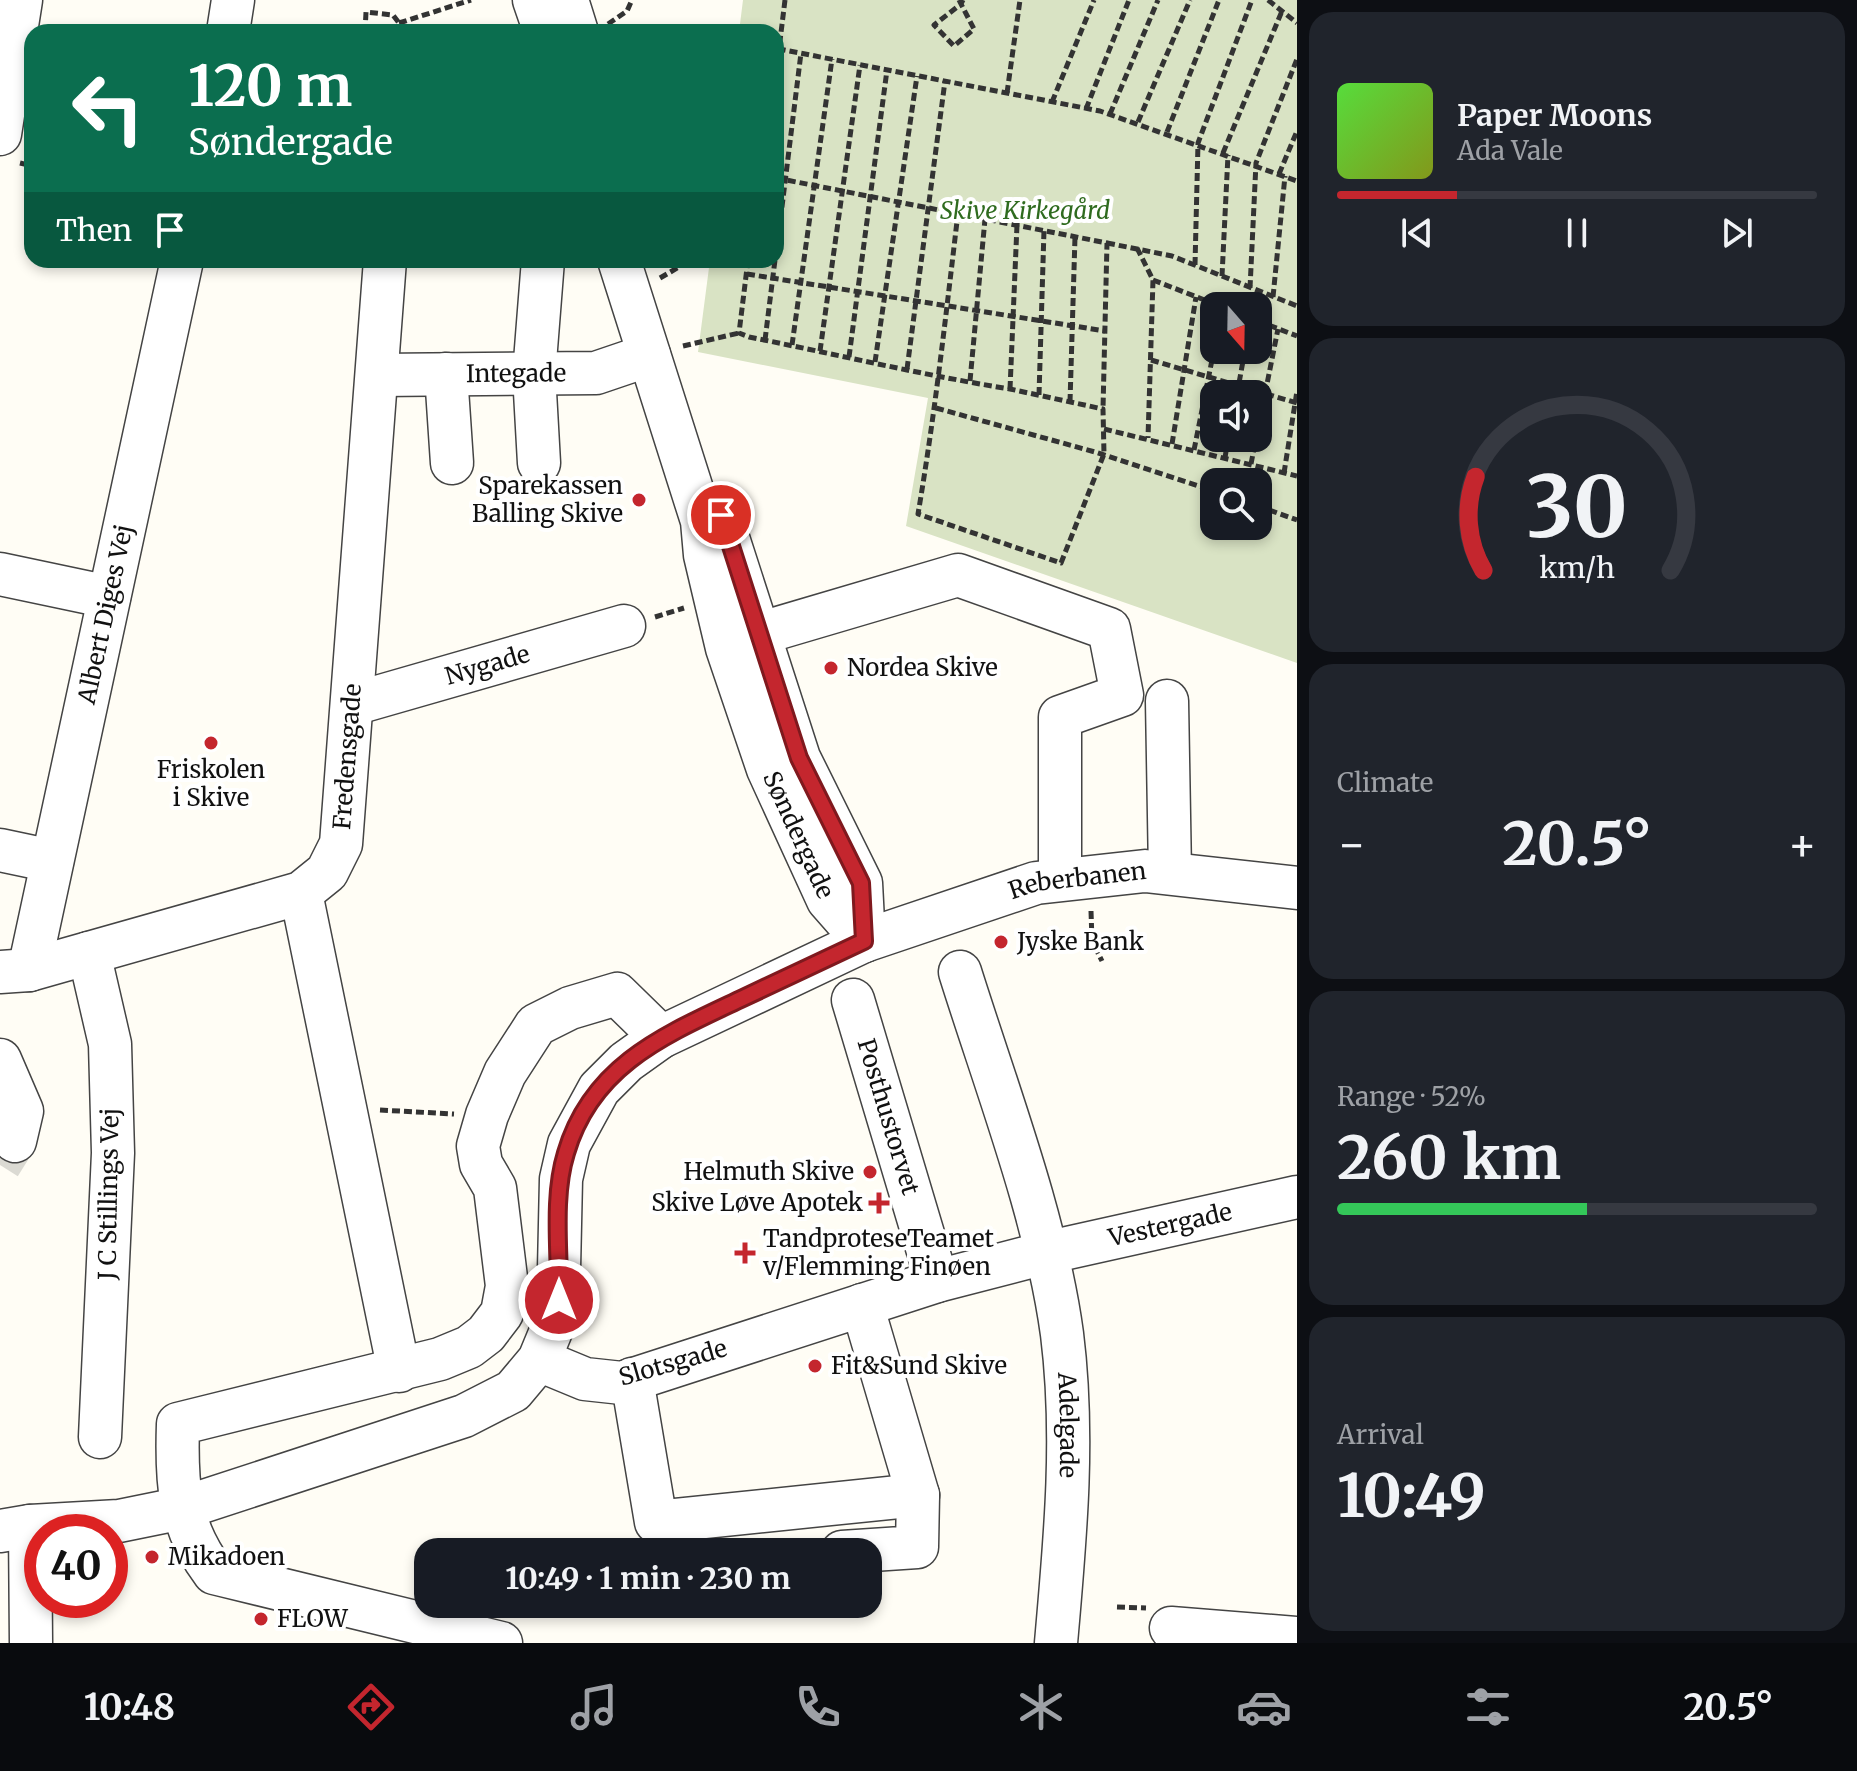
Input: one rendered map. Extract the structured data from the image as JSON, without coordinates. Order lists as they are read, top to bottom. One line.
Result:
{"streets":{"street":["Integade","Albert Diges Vej","Nygade","Fredensgade","Søndergade","Reberbanen","Posthustorvet","J C Stillings Vej","Vestergade","Slotsgade","Adelgade"]},"crossings":[["Integade","Fredensgade"],["Integade","Søndergade"],["Nygade","Fredensgade"],["Søndergade","Reberbanen"],["Reberbanen","Slotsgade"],["Posthustorvet","Slotsgade"],["Vestergade","Slotsgade"],["Vestergade","Adelgade"],["Slotsgade","Adelgade"]],"parks":["Skive Kirkegård"],"places":{"other":["Sparekassen Balling Skive","Nordea Skive","Friskolen i Skive","Jyske Bank","Helmuth Skive","Fit&Sund Skive","Mikadoen","FLOW"],"health":["Skive Løve Apotek","TandproteseTeamet v/Flemming Finøen"]},"north":"bottom","page":{"turn":["120 m","Søndergade"],"song":["Paper Moons","Ada Vale"],"then":"Then","tile":["Climate",["Range · 52%","260 km"],["Arrival","10:49"]],"heat":["−","20.5°","+"],"limit":"40","trip":"10:49 · 1 min · 230 m","tabs":["10:48","20.5°"],"gauge":["30","km/h"]}}
